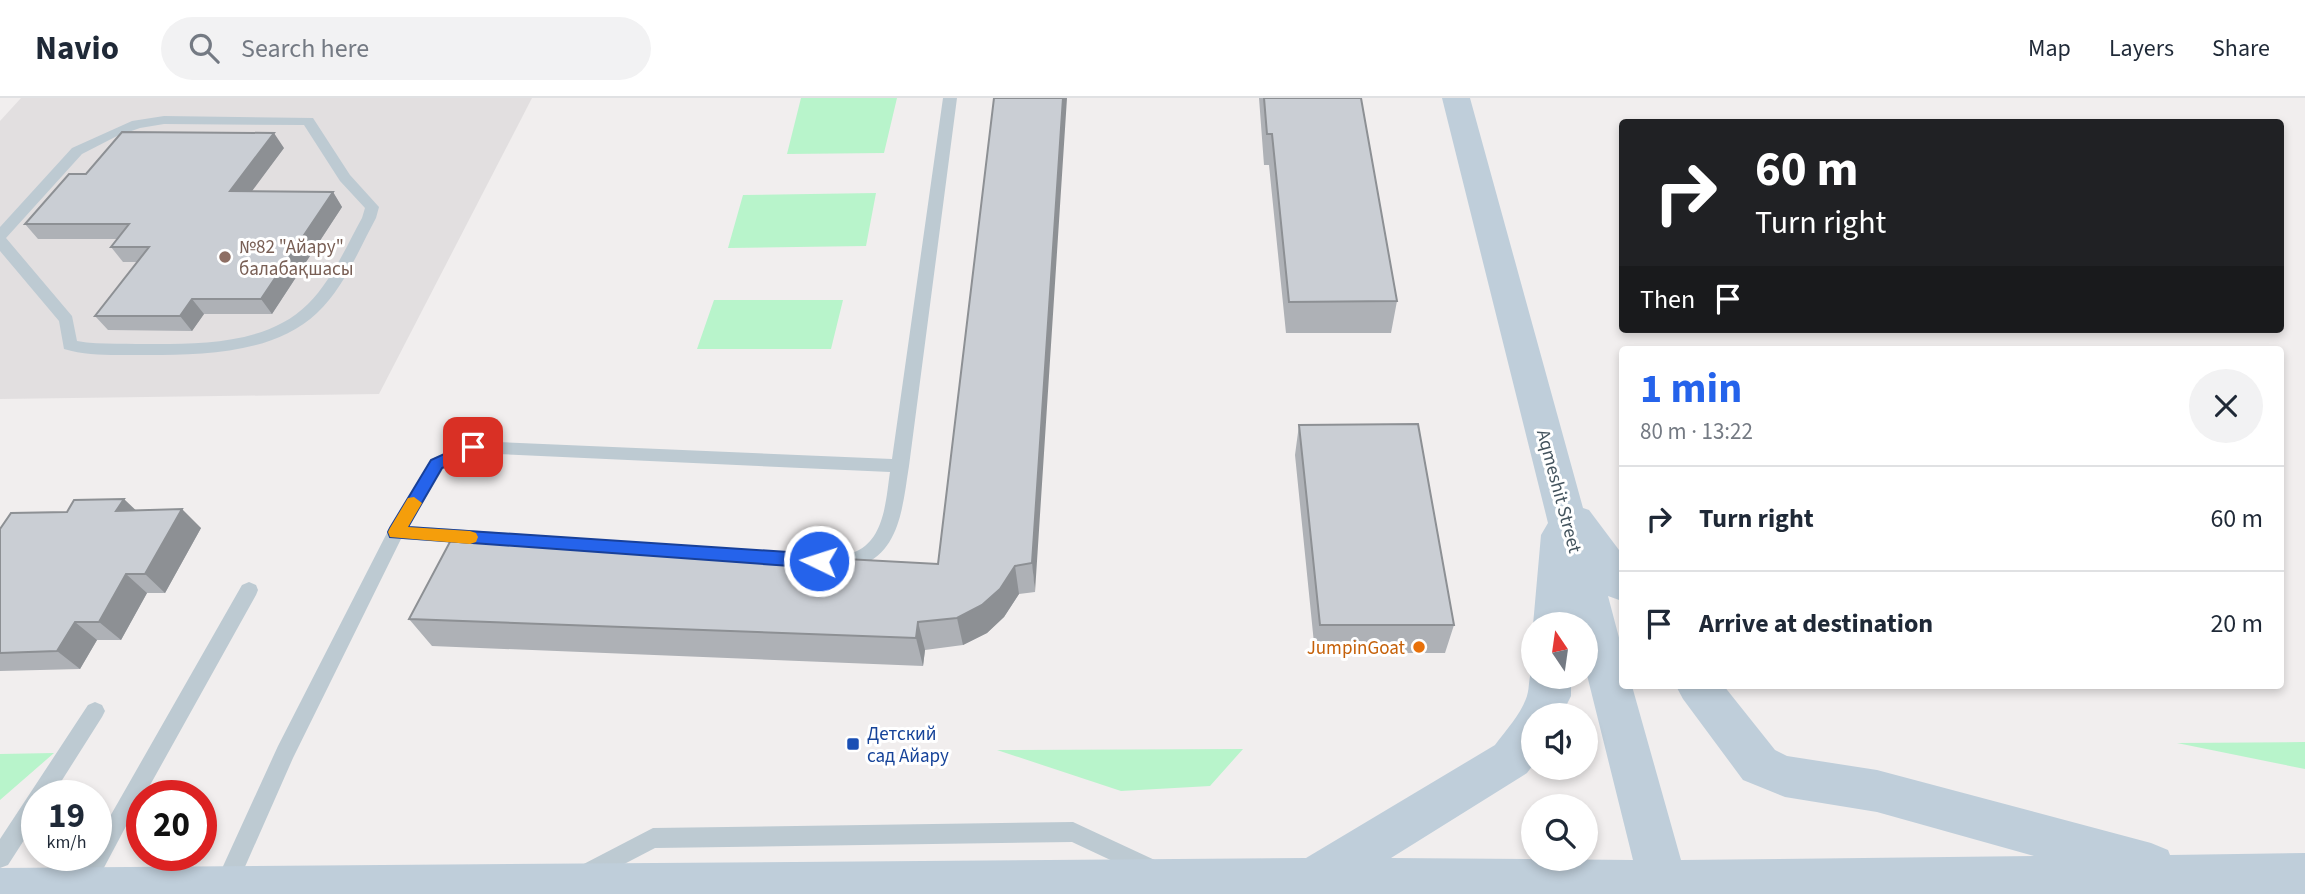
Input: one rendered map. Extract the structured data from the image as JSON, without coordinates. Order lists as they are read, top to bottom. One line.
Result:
{"streets":{"street":["Aqmeshit Street"]},"places":{"other":["№82 \"Айару\" балабақшасы","JumpinGoat"],"transit":["Детский сад Айару"]},"north":"top","page":{"header":"Navio","search":"Search here","nav":["Map","Layers","Share"],"turn":["60 m","Turn right"],"then":"Then","heading":["1 min","80 m · 13:22"],"list":[{"name":"Turn right","value":"60 m"},{"name":"Arrive at destination","value":"20 m"}],"speed":"19 km/h","limit":"20"}}
